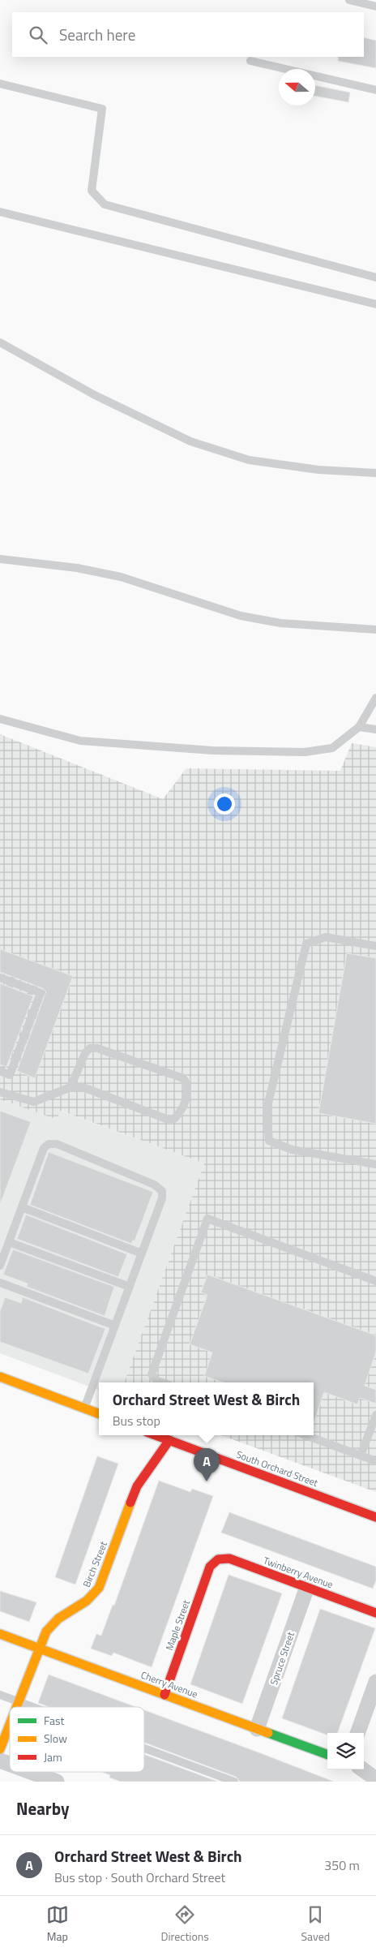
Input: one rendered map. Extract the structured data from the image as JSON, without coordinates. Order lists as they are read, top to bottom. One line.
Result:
{"streets":{"street":["South Orchard Street","Birch Street","Twinberry Avenue","Maple Street","Spruce Street","Cherry Avenue"]},"crossings":[["South Orchard Street","Birch Street"],["Birch Street","Cherry Avenue"],["Twinberry Avenue","Maple Street"],["Twinberry Avenue","Spruce Street"],["Maple Street","Cherry Avenue"],["Spruce Street","Cherry Avenue"]],"legend":["Fast","Slow","Jam"],"north":"left","page":{"search":"Search here","popup":["Orchard Street West & Birch","Bus stop"],"pins":"A","heading":"Nearby","list":[{"mark":"A","name":"Orchard Street West & Birch","note":"Bus stop · South Orchard Street","value":"350 m"}],"nav":["Map","Directions","Saved"]}}
